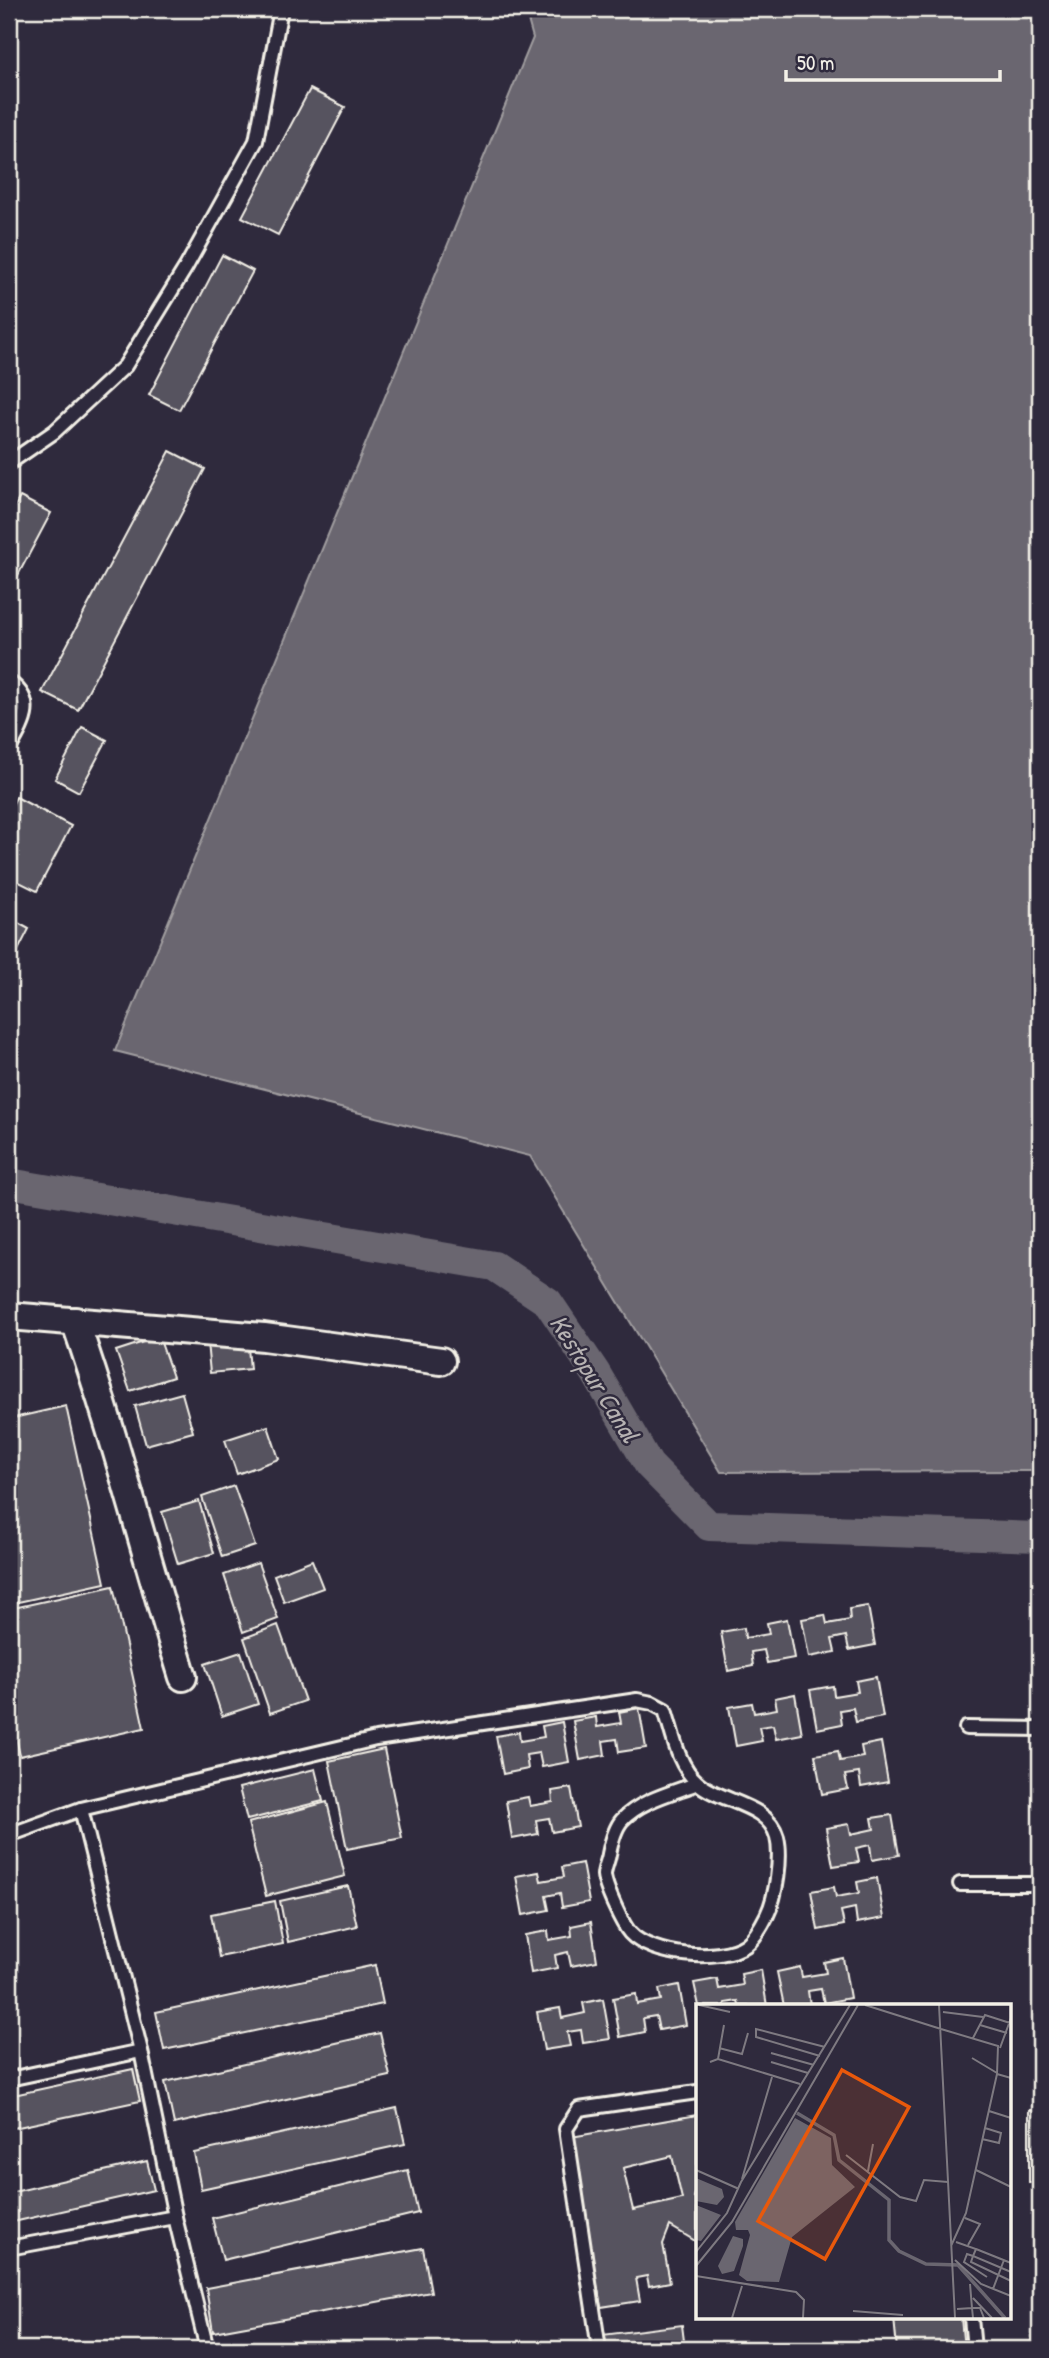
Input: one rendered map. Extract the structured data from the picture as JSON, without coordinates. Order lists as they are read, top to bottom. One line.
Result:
{"water":["Kestopur Canal"],"scale_bar":"50 m"}
